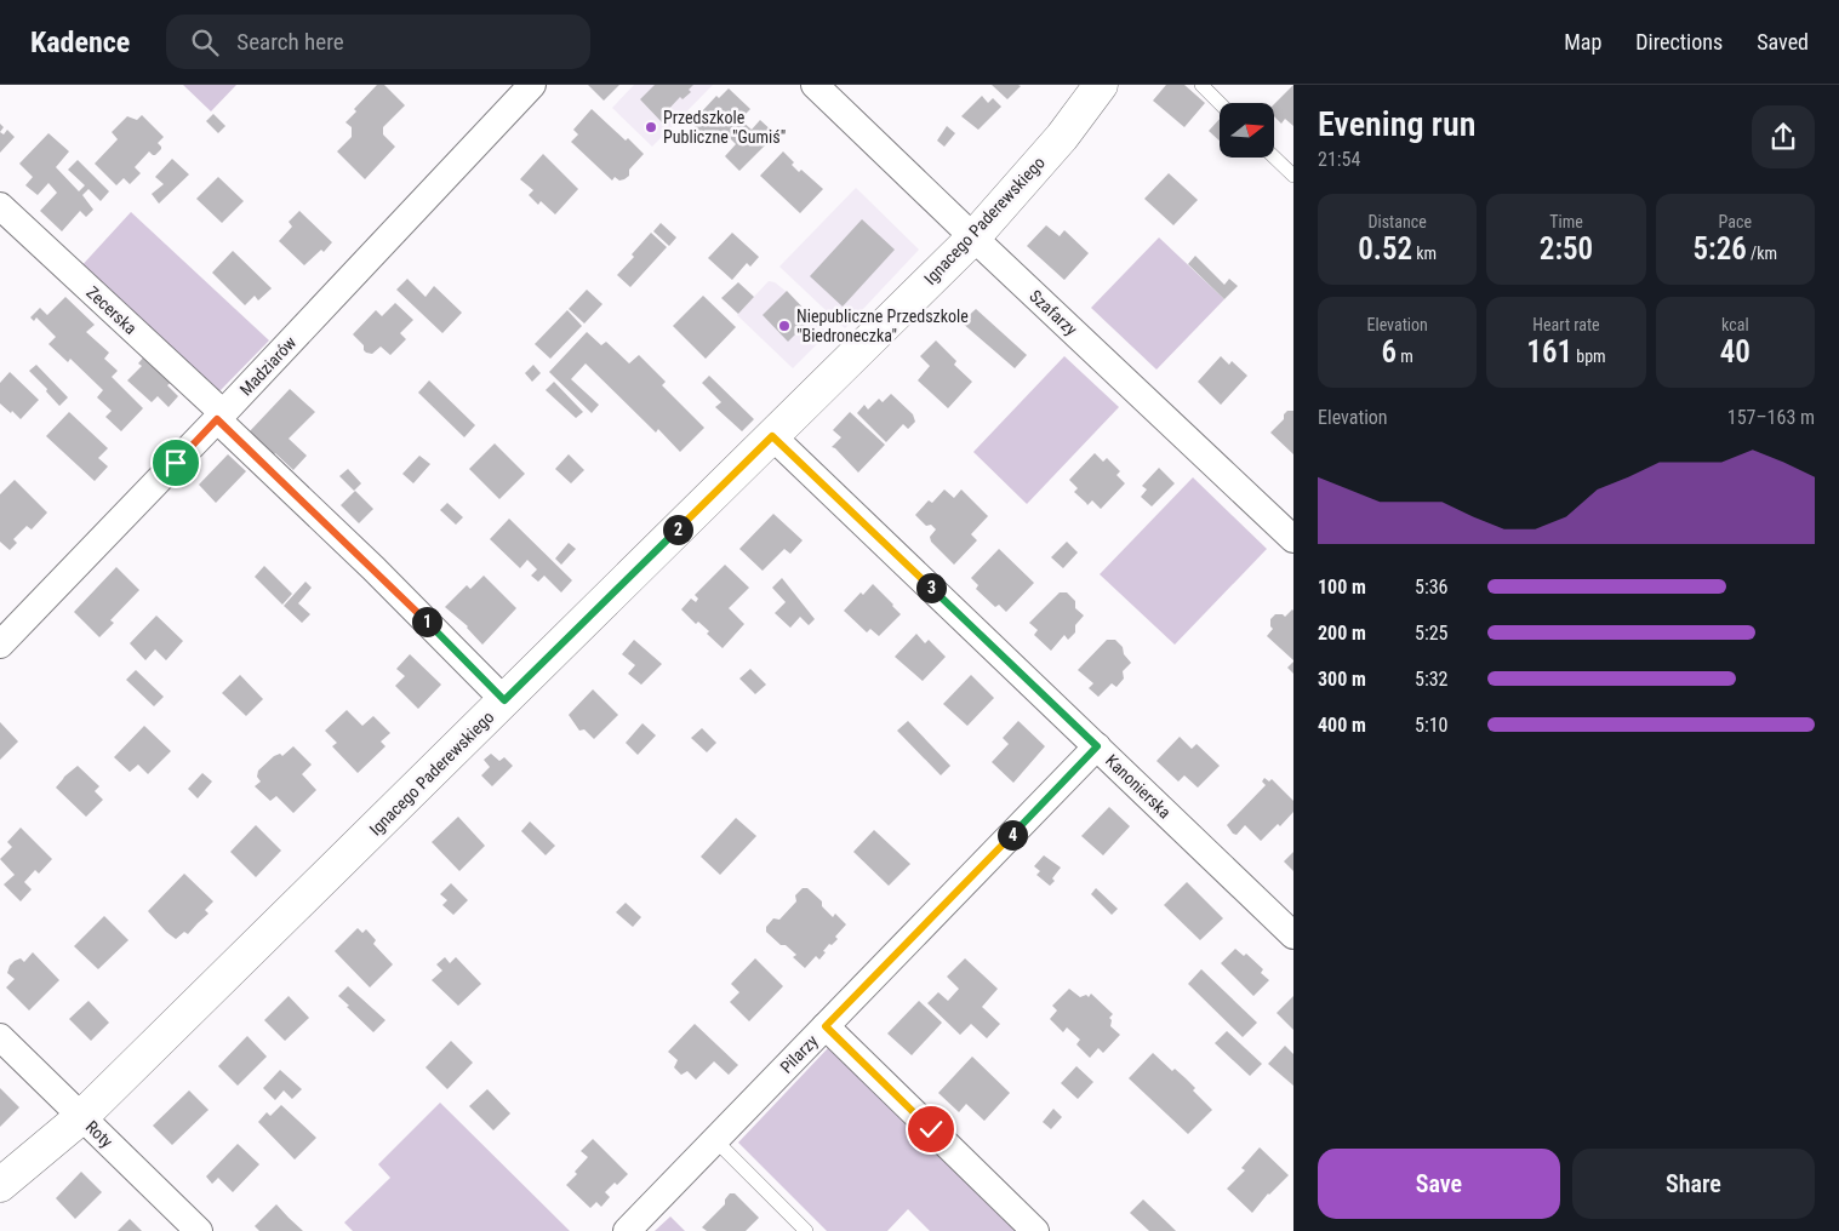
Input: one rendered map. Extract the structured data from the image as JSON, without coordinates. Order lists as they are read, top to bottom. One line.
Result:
{"streets":{"street":["Ignacego Paderewskiego","Zecerska","Szafarzy","Madziarów","Kanonierska","Pilarzy","Roty"]},"crossings":[["Ignacego Paderewskiego","Zecerska"],["Ignacego Paderewskiego","Szafarzy"],["Ignacego Paderewskiego","Kanonierska"],["Ignacego Paderewskiego","Roty"],["Zecerska","Madziarów"],["Kanonierska","Pilarzy"]],"places":["Przedszkole Publiczne \"Gumiś\"","Niepubliczne Przedszkole \"Biedroneczka\""],"north":"right","page":{"header":"Kadence","search":"Search here","nav":["Map","Directions","Saved"],"heading":["Evening run","21:54"],"stats":[["Distance","0.52 km"],["Time","2:50"],["Pace","5:26 /km"],["Elevation","6 m"],["Heart rate","161 bpm"],["kcal","40"]],"chart":["Elevation","157–163 m"],"pins":["2","3","1","4"],"list":[{"name":"100 m","note":"5:36"},{"name":"200 m","note":"5:25"},{"name":"300 m","note":"5:32"},{"name":"400 m","note":"5:10"}],"buttons":["Save","Share"]}}
